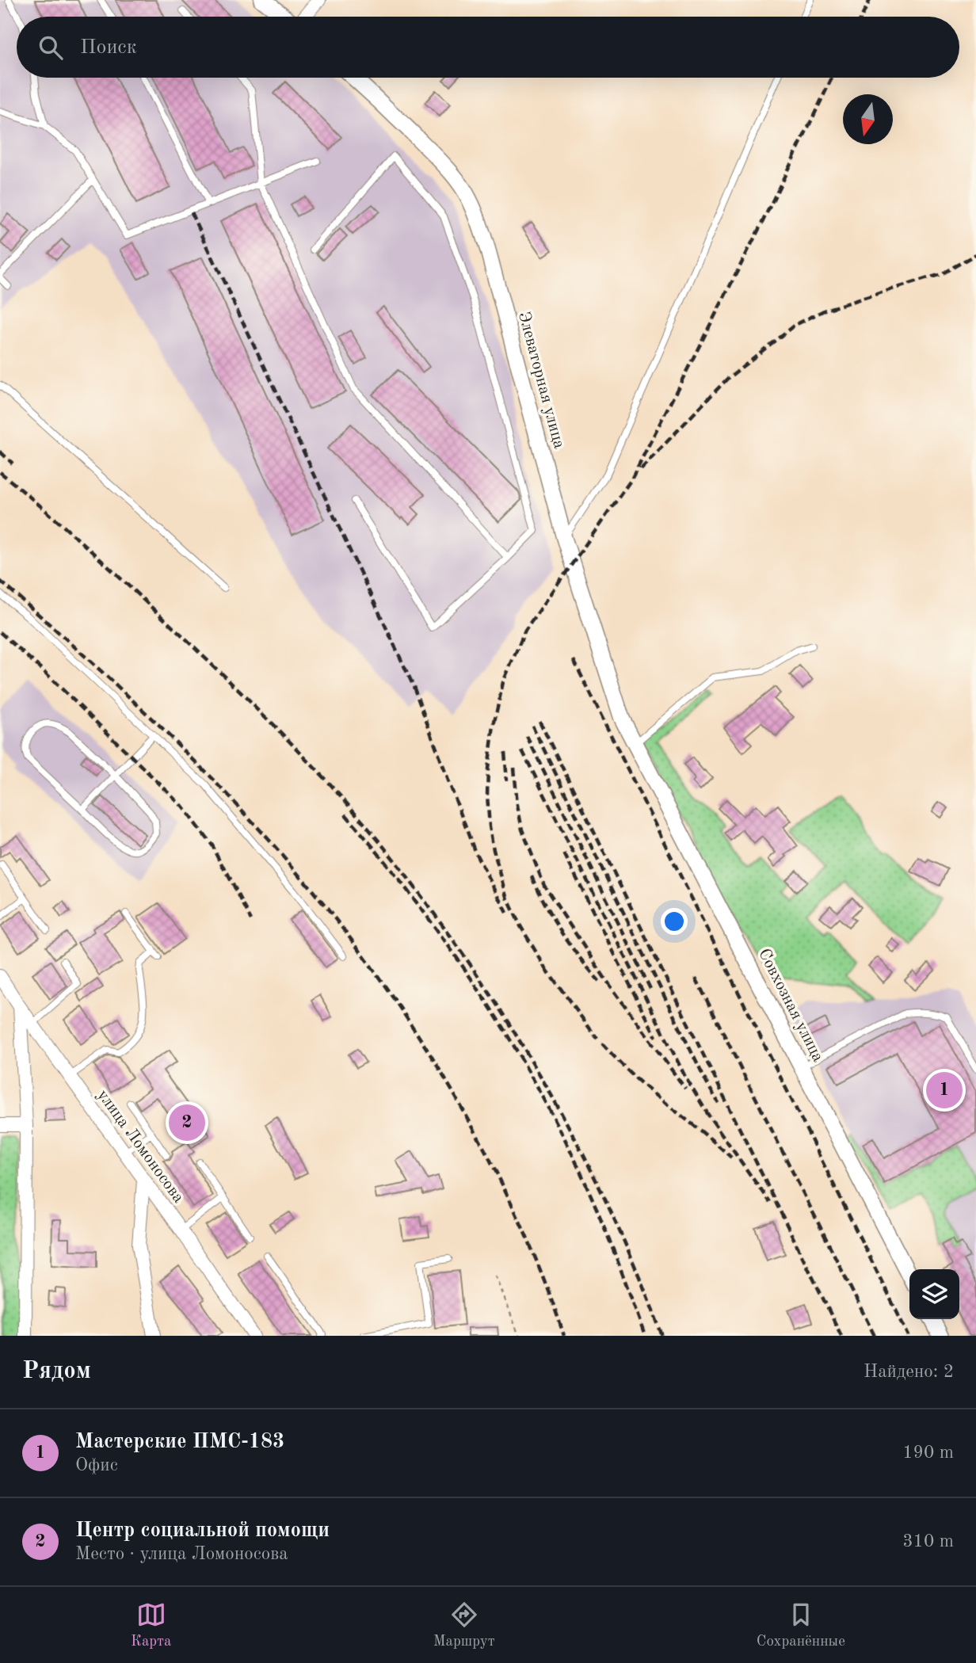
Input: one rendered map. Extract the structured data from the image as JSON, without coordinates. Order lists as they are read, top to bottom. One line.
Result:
{"streets":{"street":["Элеваторная улица","Совхозная улица","улица Ломоносова"]},"crossings":[["Элеваторная улица","Совхозная улица"]],"north":"bottom","page":{"search":"Поиск","pins":["1","2"],"heading":["Рядом","Найдено: 2"],"list":[{"mark":"1","name":"Мастерские ПМС-183","note":"Офис","value":"190 m"},{"mark":"2","name":"Центр социальной помощи","note":"Место · улица Ломоносова","value":"310 m"}],"nav":["Карта","Маршрут","Сохранённые"]}}
